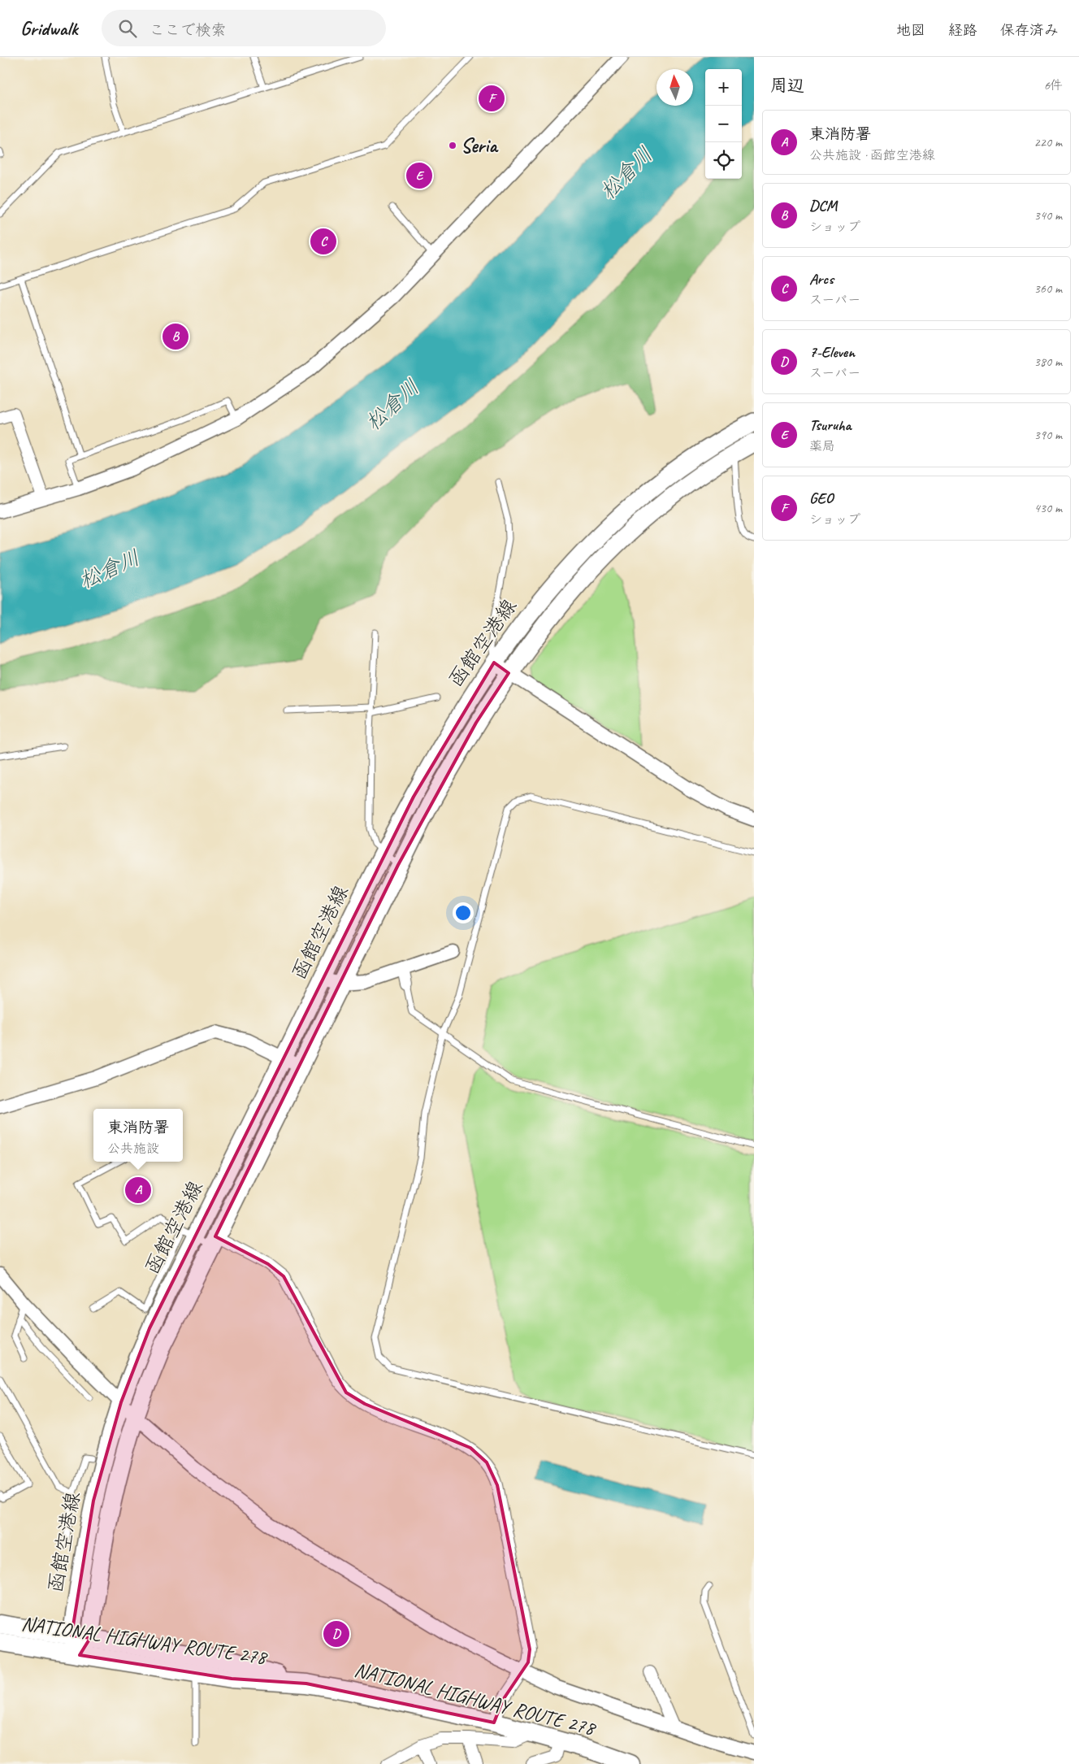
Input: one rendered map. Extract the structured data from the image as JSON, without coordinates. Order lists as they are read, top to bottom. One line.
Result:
{"streets":{"highway":["NATIONAL HIGHWAY ROUTE 278"],"main road":["函館空港線"]},"crossings":[["函館空港線","NATIONAL HIGHWAY ROUTE 278"]],"water":["松倉川"],"places":["Seria"],"north":"top","page":{"header":"Gridwalk","search":"ここで検索","nav":["地図","経路","保存済み"],"heading":["周辺","6件"],"map_buttons":["+","−"],"pins":["F","E","C","B","A","D"],"list":[{"mark":"A","name":"東消防署","note":"公共施設 · 函館空港線","value":"220 m"},{"mark":"B","name":"DCM","note":"ショップ","value":"340 m"},{"mark":"C","name":"Arcs","note":"スーパー","value":"360 m"},{"mark":"D","name":"7-Eleven","note":"スーパー","value":"380 m"},{"mark":"E","name":"Tsuruha","note":"薬局","value":"390 m"},{"mark":"F","name":"GEO","note":"ショップ","value":"430 m"}],"popup":["東消防署","公共施設"]}}
